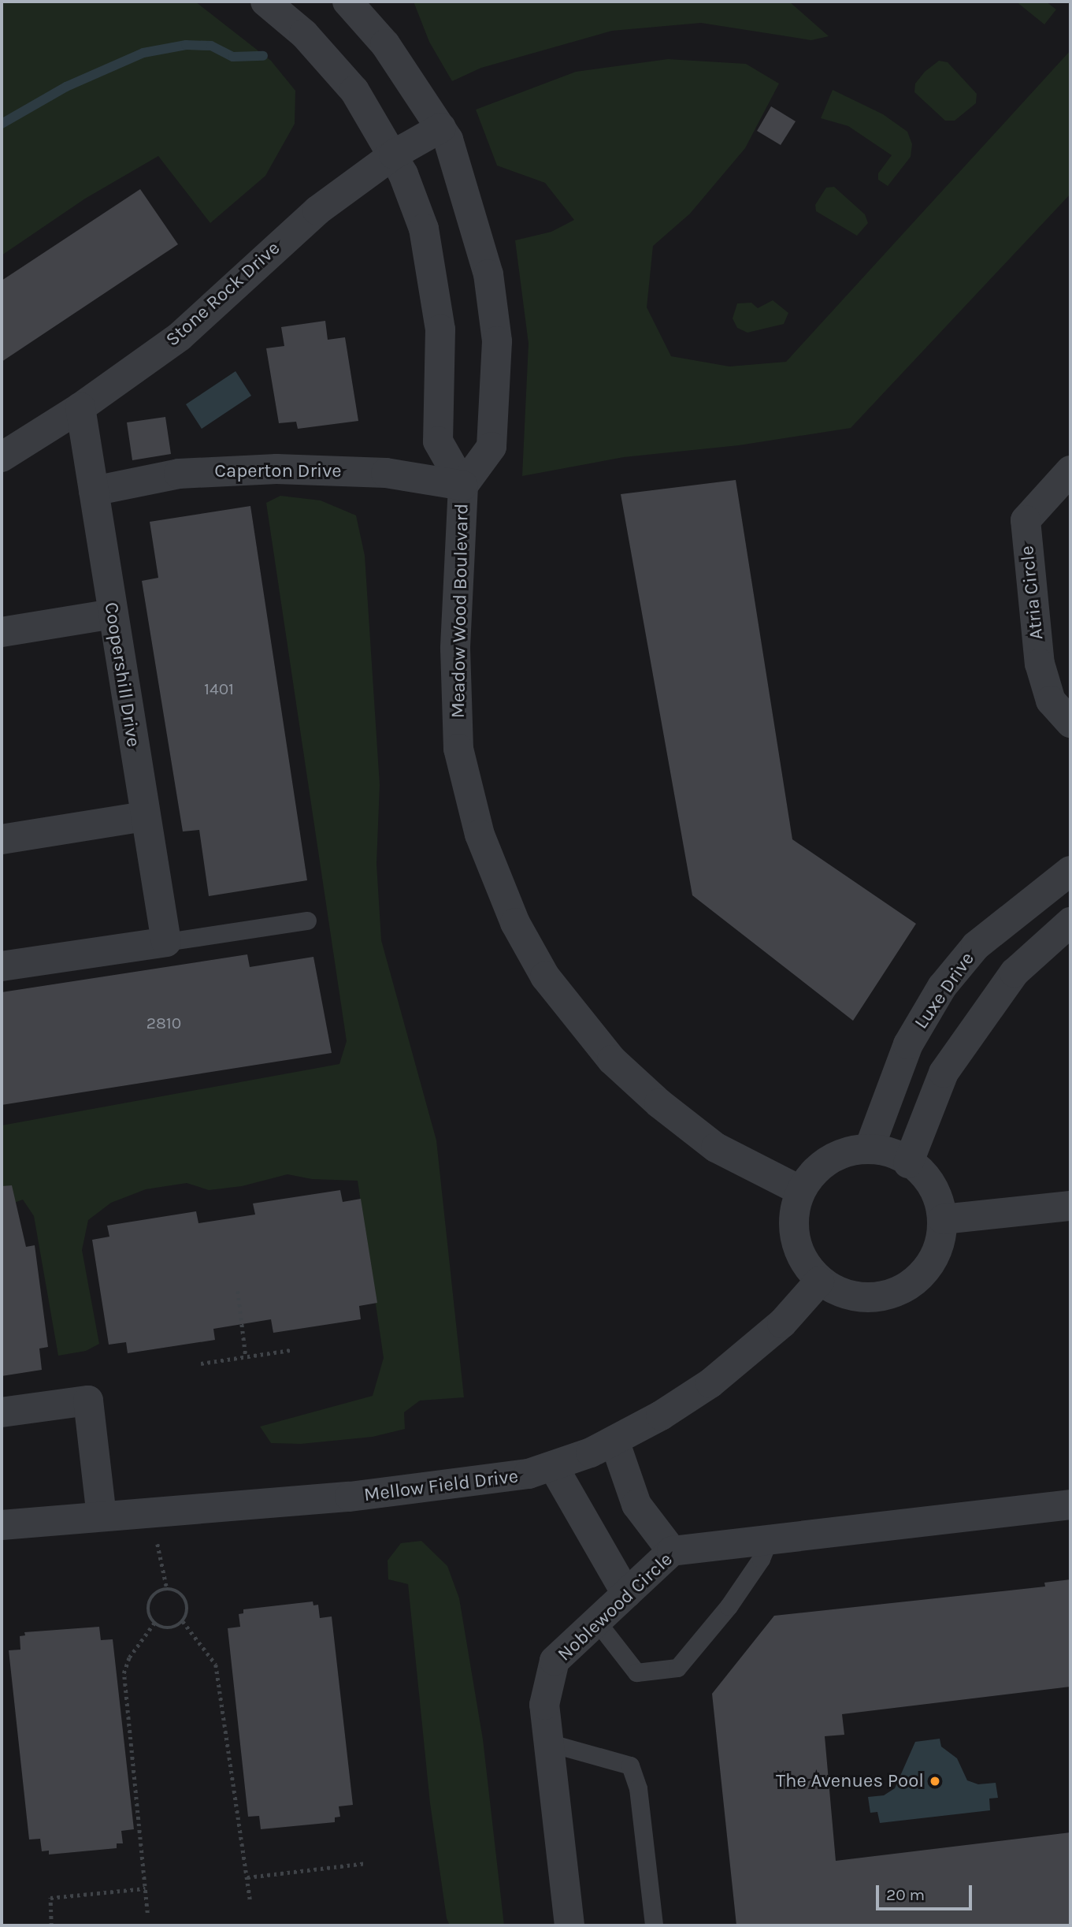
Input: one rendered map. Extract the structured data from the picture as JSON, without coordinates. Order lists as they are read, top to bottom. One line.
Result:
{"streets":{"street":["Stone Rock Drive","Caperton Drive","Atria Circle","Meadow Wood Boulevard","Coopershill Drive","Luxe Drive","Mellow Field Drive","Noblewood Circle"]},"crossings":[["Stone Rock Drive","Meadow Wood Boulevard"],["Stone Rock Drive","Coopershill Drive"],["Caperton Drive","Meadow Wood Boulevard"],["Caperton Drive","Coopershill Drive"],["Meadow Wood Boulevard","Luxe Drive"],["Meadow Wood Boulevard","Mellow Field Drive"],["Luxe Drive","Mellow Field Drive"]],"places":["The Avenues Pool"],"house_numbers":["1401","2810"],"scale_bar":"20 m"}
